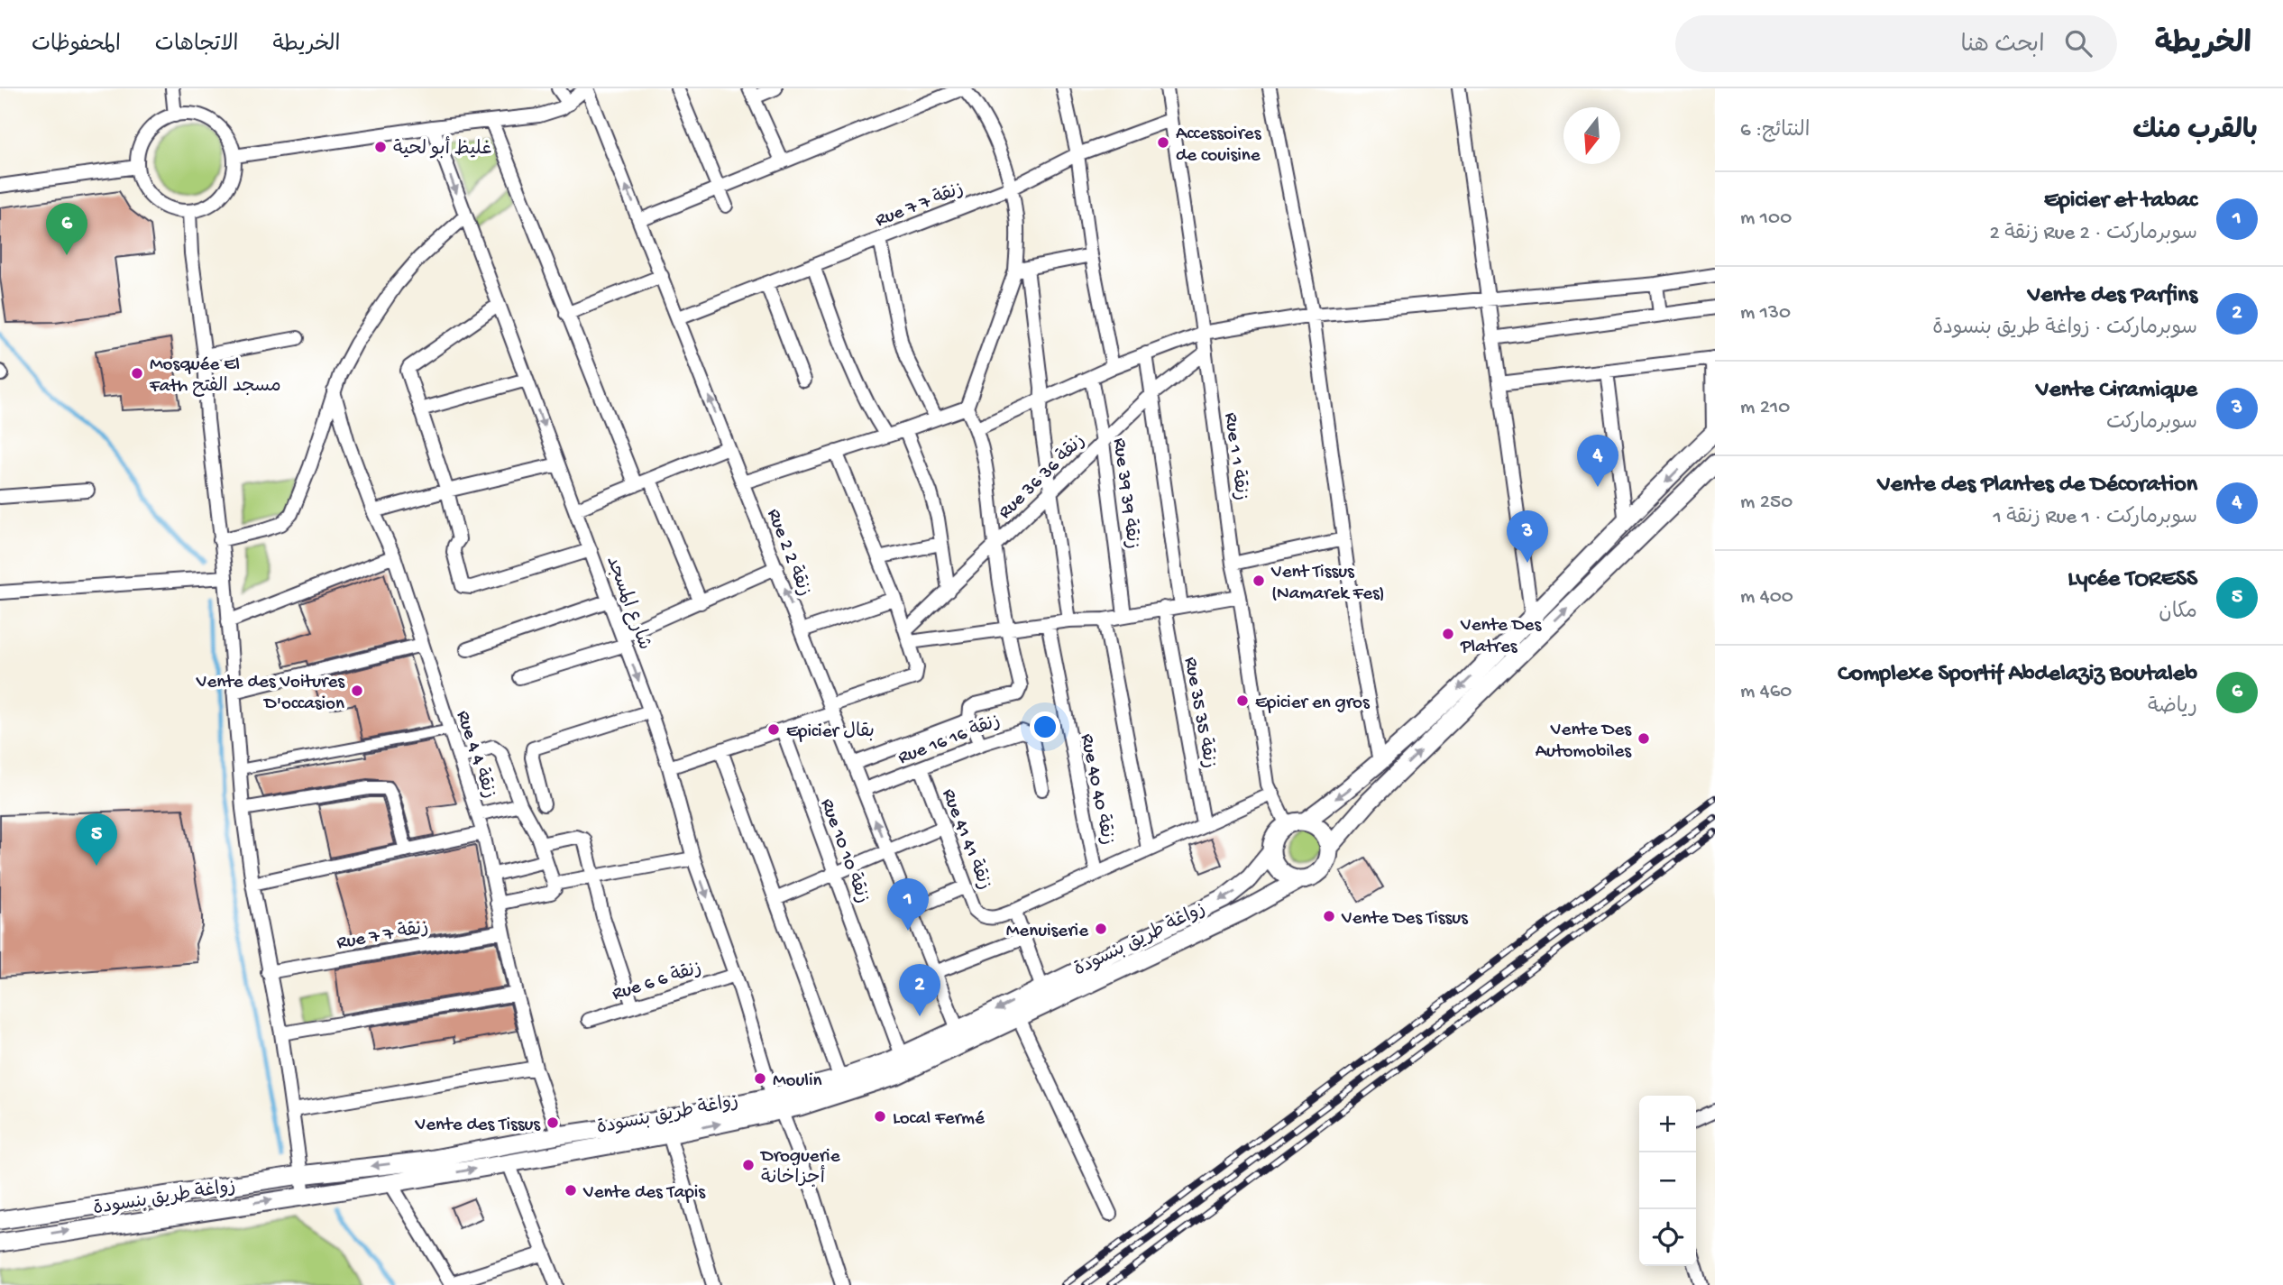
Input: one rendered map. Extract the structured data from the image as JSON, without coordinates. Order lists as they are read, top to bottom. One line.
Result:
{"streets":{"main road":["زواغة طريق بنسودة"],"street":["Rue 7 زنقة 7","Rue 1 زنقة 1","Rue 36 زنقة 36","Rue 39 زنقة 39","Rue 2 زنقة 2","شارع المسجد","Rue 35 زنقة 35","Rue 16 زنقة 16","Rue 4 زنقة 4","Rue 40 زنقة 40","Rue 41 زنقة 41","Rue 10 زنقة 10","Rue 6 زنقة 6"]},"crossings":[["Rue 7 زنقة 7","Rue 1 زنقة 1"],["Rue 7 زنقة 7","Rue 2 زنقة 2"],["Rue 7 زنقة 7","Rue 4 زنقة 4"],["Rue 1 زنقة 1","Rue 36 زنقة 36"],["Rue 1 زنقة 1","زواغة طريق بنسودة"],["Rue 36 زنقة 36","Rue 39 زنقة 39"],["Rue 2 زنقة 2","Rue 16 زنقة 16"],["Rue 2 زنقة 2","زواغة طريق بنسودة"],["شارع المسجد","زواغة طريق بنسودة"],["شارع المسجد","Rue 6 زنقة 6"],["Rue 16 زنقة 16","Rue 41 زنقة 41"],["Rue 4 زنقة 4","زواغة طريق بنسودة"],["Rue 40 زنقة 40","Rue 41 زنقة 41"],["Rue 10 زنقة 10","زواغة طريق بنسودة"]],"places":["Accessoires de couisine","غليظ أبو لحية","Mosquée El Fath مسجد الفتح","Vent Tissus (Namarek Fes)","Vente Des Platres","Vente des Voitures D'occasion","Epicier en gros","Epicier بقال","Vente Des Automobiles","Vente Des Tissus","Menuiserie","Moulin","Local Fermé","Vente des Tissus","Droguerie أجزاخانة","Vente des Tapis"],"north":"bottom","page":{"header":"الخريطة","search":"ابحث هنا","nav":["الخريطة","الاتجاهات","المحفوظات"],"heading":["بالقرب منك","النتائج: 6"],"list":[{"mark":"1","name":"Epicier et tabac","note":"سوبرماركت · Rue 2 زنقة 2","value":"100 m"},{"mark":"2","name":"Vente des Parfins","note":"سوبرماركت · زواغة طريق بنسودة","value":"130 m"},{"mark":"3","name":"Vente Ciramique","note":"سوبرماركت","value":"210 m"},{"mark":"4","name":"Vente des Plantes de Décoration","note":"سوبرماركت · Rue 1 زنقة 1","value":"250 m"},{"mark":"5","name":"Lycée TORESS","note":"مكان","value":"400 m"},{"mark":"6","name":"Complexe Sportif Abdelaziz Boutaleb","note":"رياضة","value":"460 m"}],"pins":["6","4","3","5","1","2"],"map_buttons":["+","−"]}}
